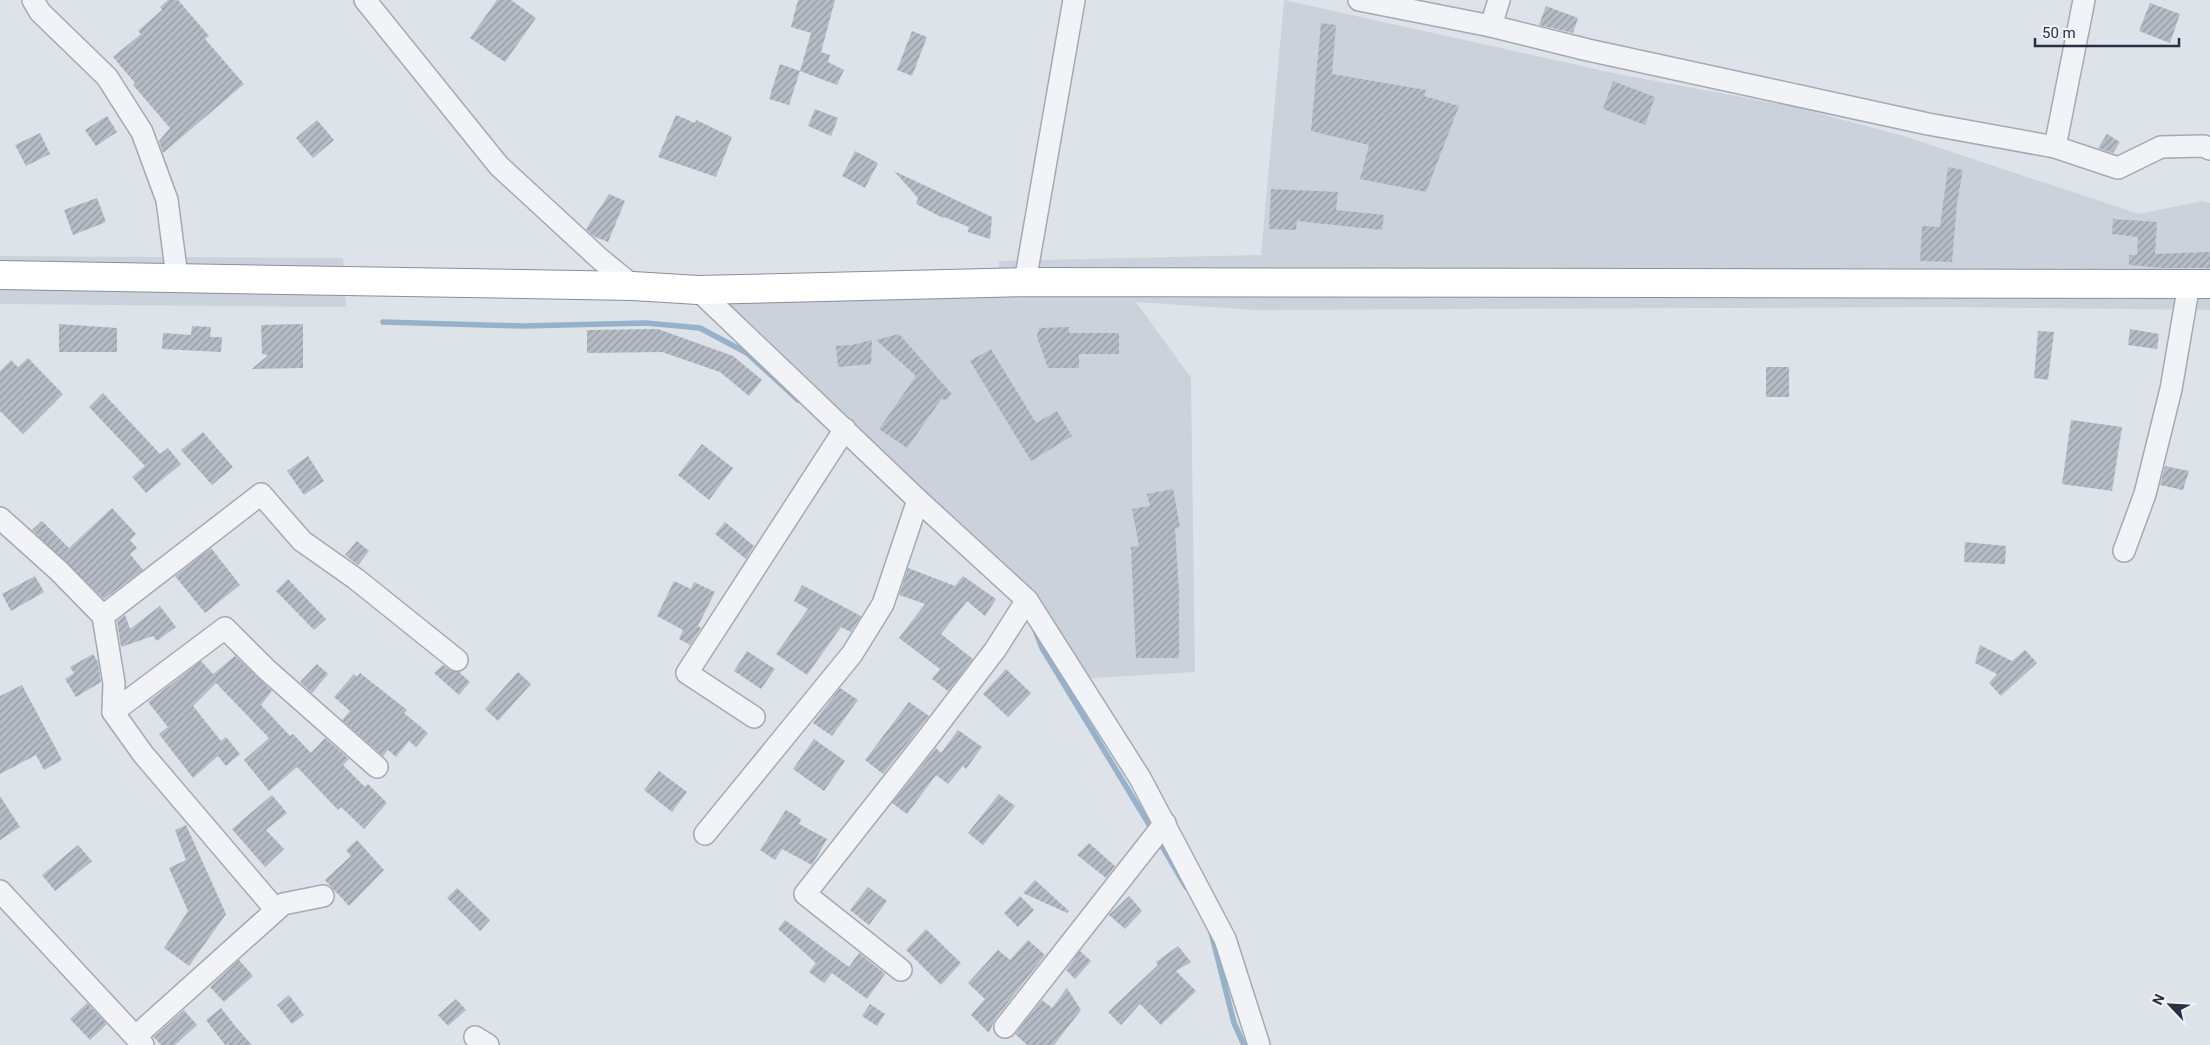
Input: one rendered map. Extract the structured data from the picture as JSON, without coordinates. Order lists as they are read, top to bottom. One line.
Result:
{"scale_bar":"50 m","north":"top left"}
